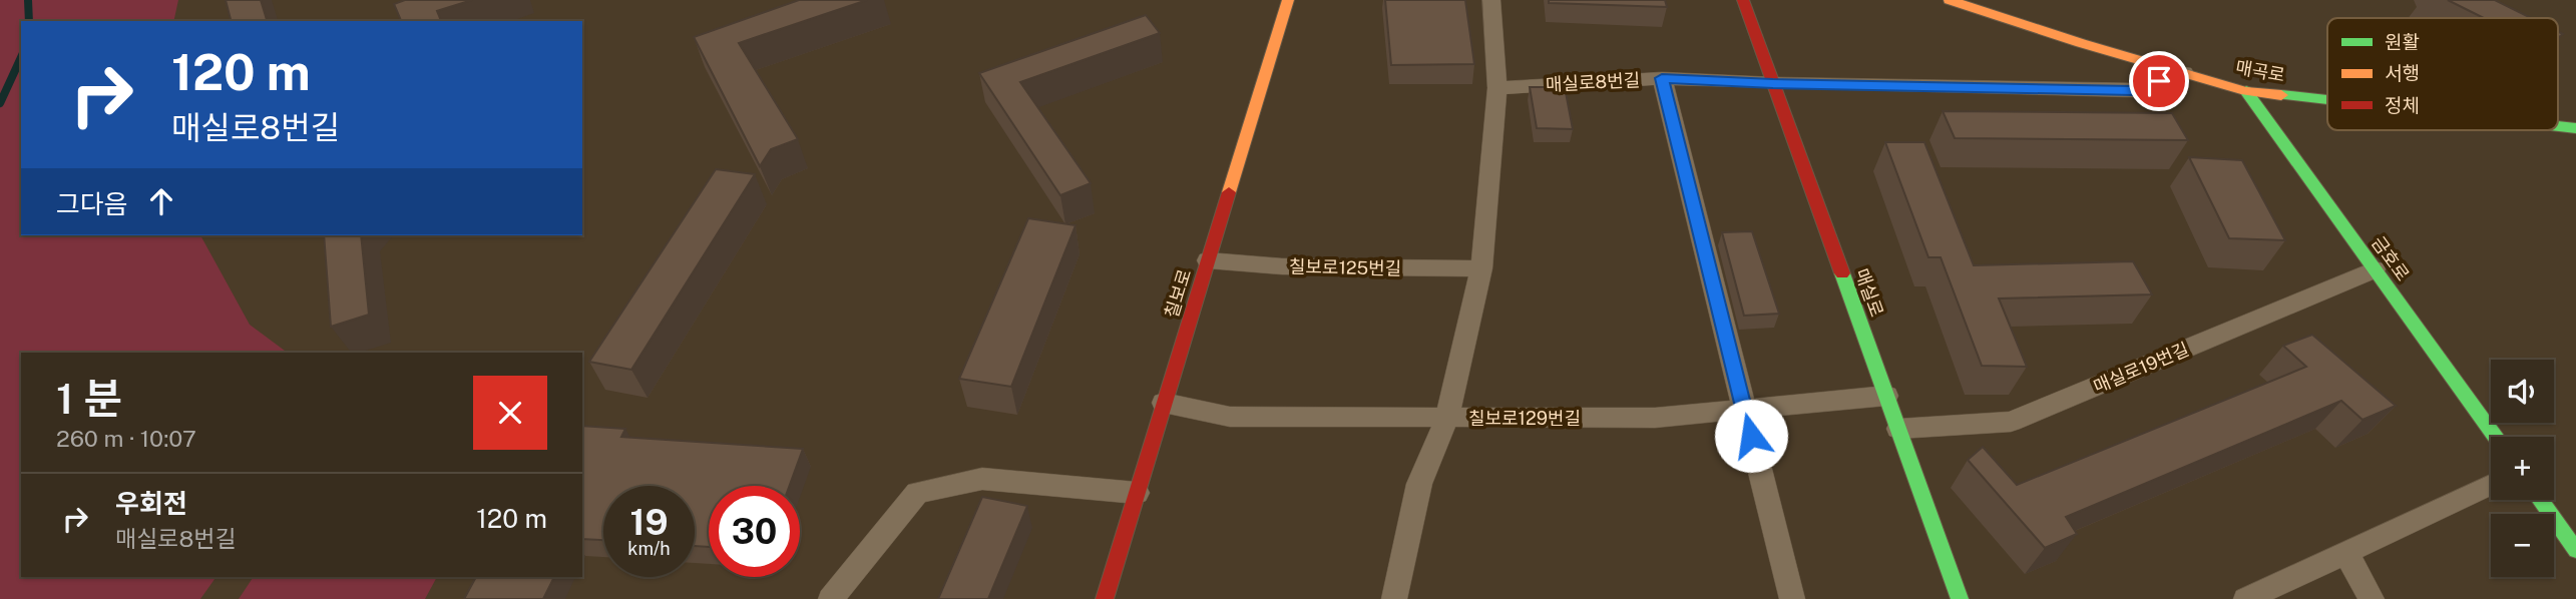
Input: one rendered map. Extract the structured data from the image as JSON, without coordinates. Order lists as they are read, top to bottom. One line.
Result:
{"streets":{"street":["매곡로","매실로8번길","금호로","칠보로125번길","매실로","칠보로","매실로19번길","칠보로129번길"]},"crossings":[["매곡로","금호로"],["매실로8번길","매실로"],["금호로","매실로19번길"],["칠보로125번길","칠보로"],["매실로","매실로19번길"],["매실로","칠보로129번길"],["칠보로","칠보로129번길"]],"legend":["원활","서행","정체"],"page":{"turn":["120 m","매실로8번길"],"then":"그다음","heading":["1 분","260 m · 10:07"],"map_buttons":["+","−"],"list":[{"name":"우회전","note":"매실로8번길","value":"120 m"}],"speed":"19 km/h","limit":"30"}}
